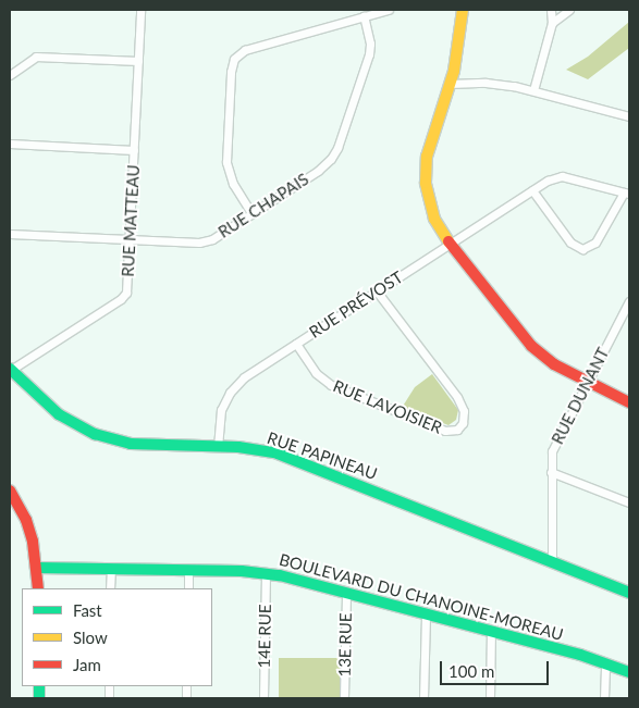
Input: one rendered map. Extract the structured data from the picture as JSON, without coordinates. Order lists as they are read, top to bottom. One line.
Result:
{"streets":{"street":["RUE CHAPAIS","RUE MATTEAU","RUE PRÉVOST","RUE DUNANT","RUE LAVOISIER","RUE PAPINEAU","BOULEVARD DU CHANOINE-MOREAU","14E RUE","13E RUE"]},"crossings":[["RUE CHAPAIS","RUE MATTEAU"],["RUE MATTEAU","RUE PAPINEAU"],["RUE PRÉVOST","RUE LAVOISIER"],["RUE PRÉVOST","RUE PAPINEAU"],["RUE DUNANT","RUE PAPINEAU"],["BOULEVARD DU CHANOINE-MOREAU","14E RUE"],["BOULEVARD DU CHANOINE-MOREAU","13E RUE"]],"legend":["Fast","Slow","Jam"],"scale_bar":"100 m"}
